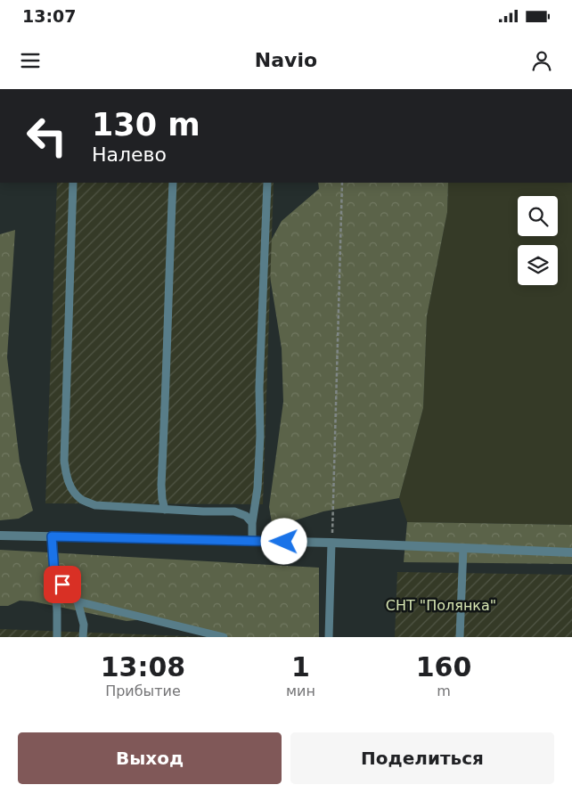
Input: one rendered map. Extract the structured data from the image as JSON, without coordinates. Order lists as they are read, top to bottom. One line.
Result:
{"parks":["СНТ \"Полянка\""],"page":{"status":"13:07","header":"Navio","turn":["130 m","Налево"],"eta":["13:08","Прибытие","1","мин","160","m"],"buttons":["Выход","Поделиться"]}}
